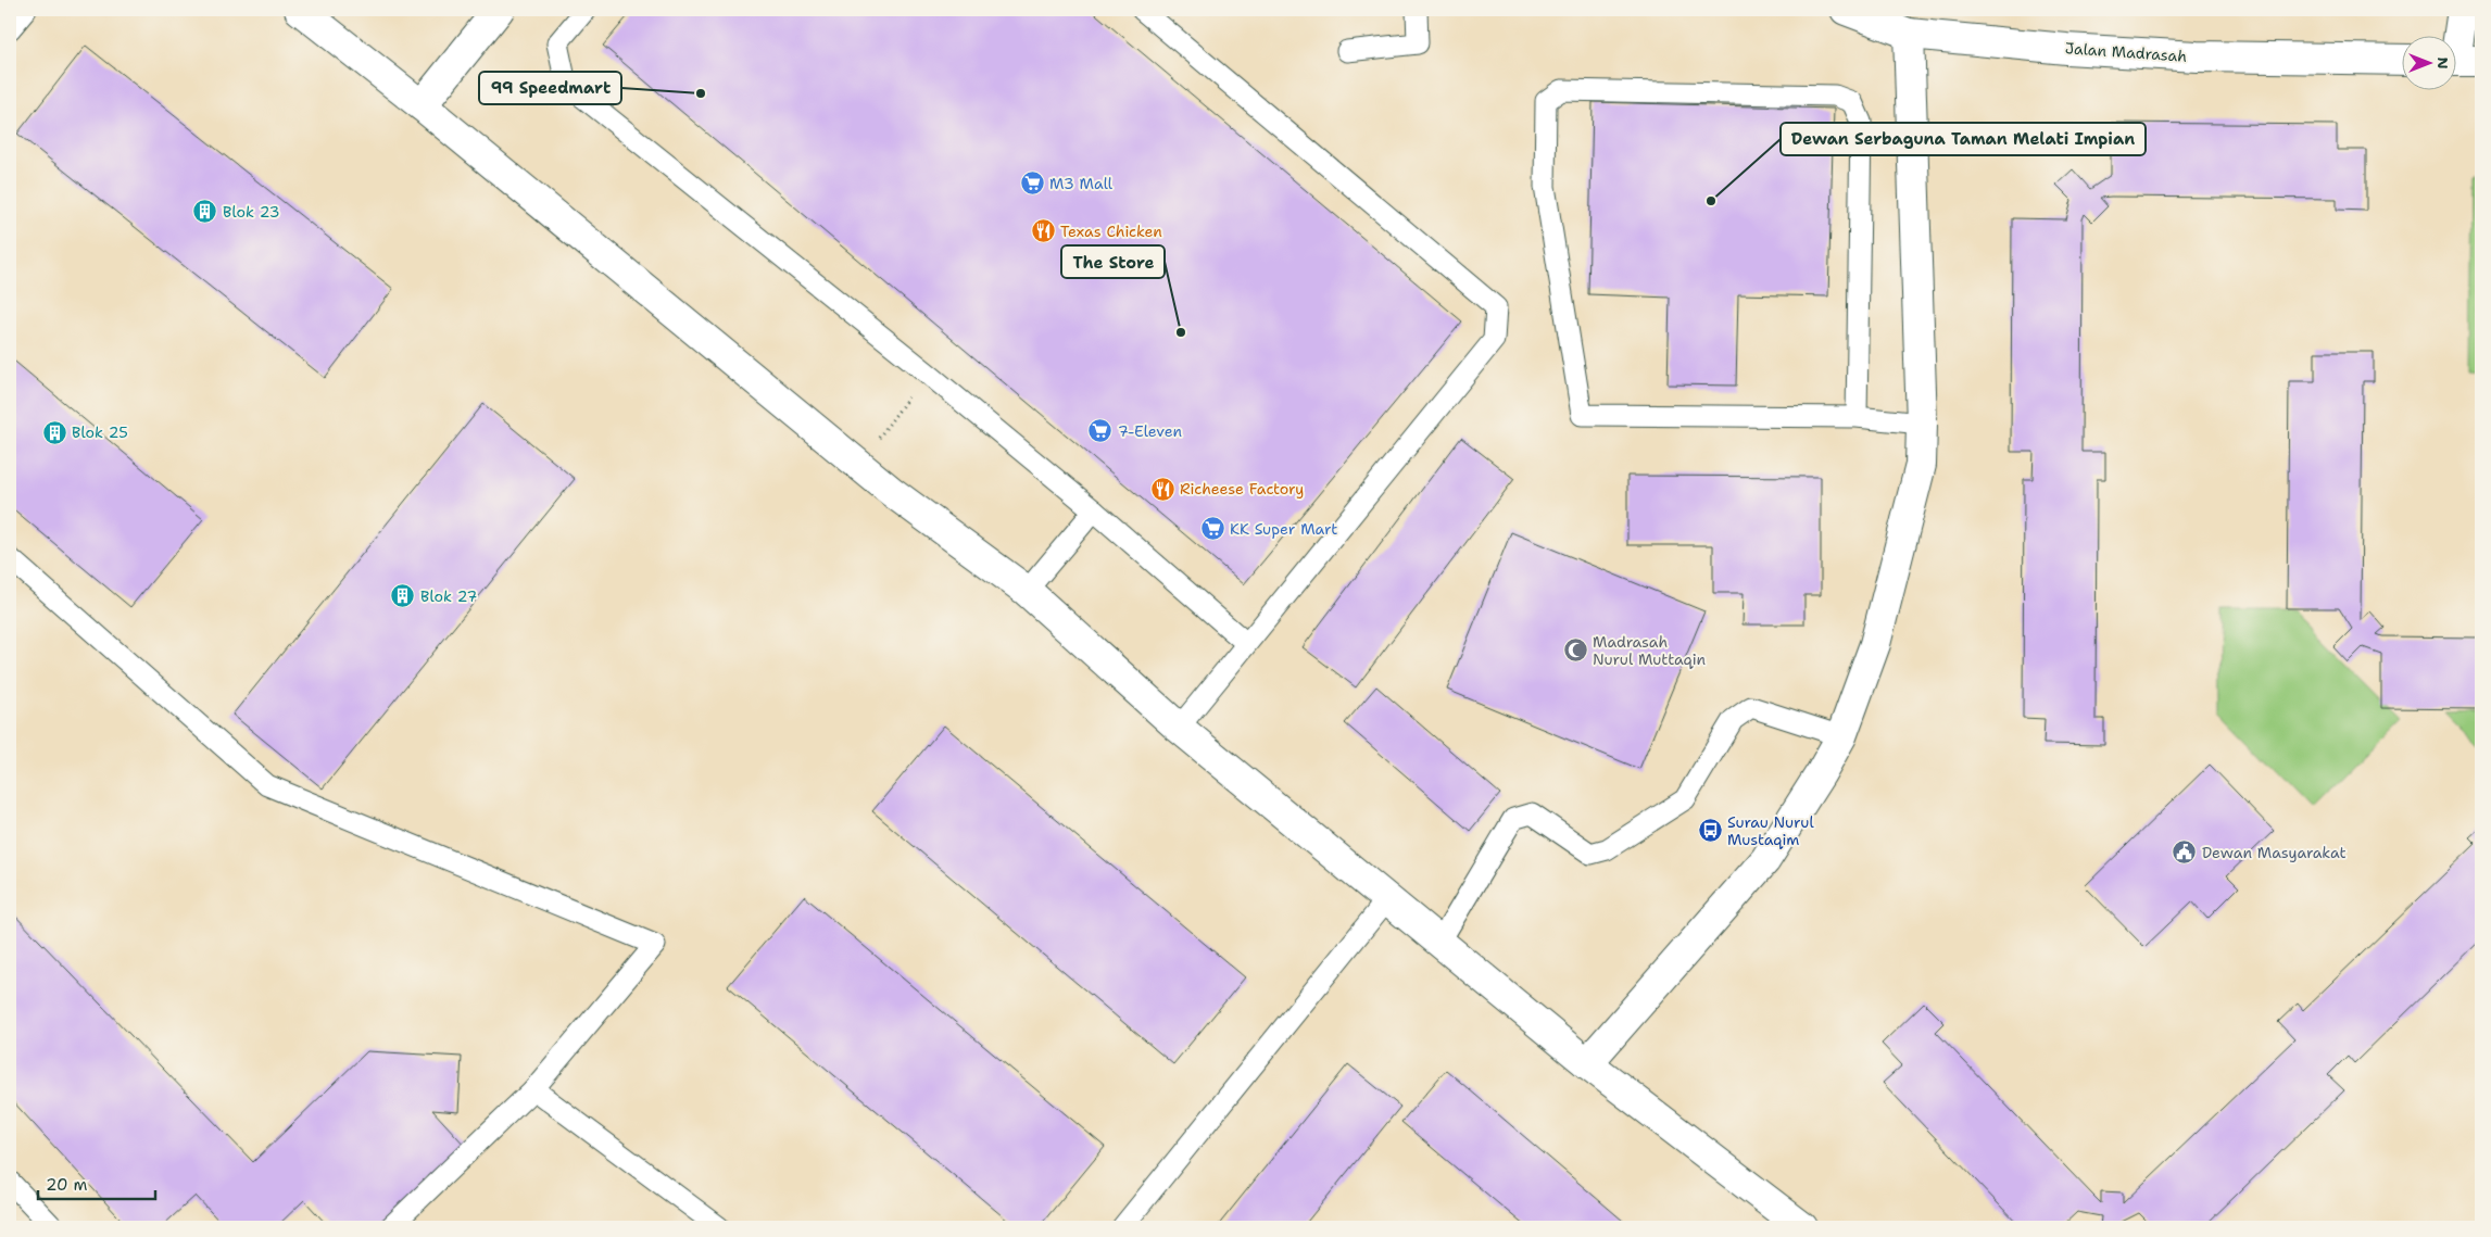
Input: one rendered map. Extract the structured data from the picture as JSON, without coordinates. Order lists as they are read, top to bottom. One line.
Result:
{"streets":{"street":["Jalan Madrasah"]},"places":{"other":["99 Speedmart","Dewan Serbaguna Taman Melati Impian","The Store"],"supermarket":["M3 Mall","7-Eleven","KK Super Mart"],"building":["Blok 23","Blok 25","Blok 27"],"restaurant":["Texas Chicken","Richeese Factory"],"mosque":["Madrasah Nurul Muttaqin"],"bus stop":["Surau Nurul Mustaqim"],"public building":["Dewan Masyarakat"]},"scale_bar":"20 m","north":"right"}
